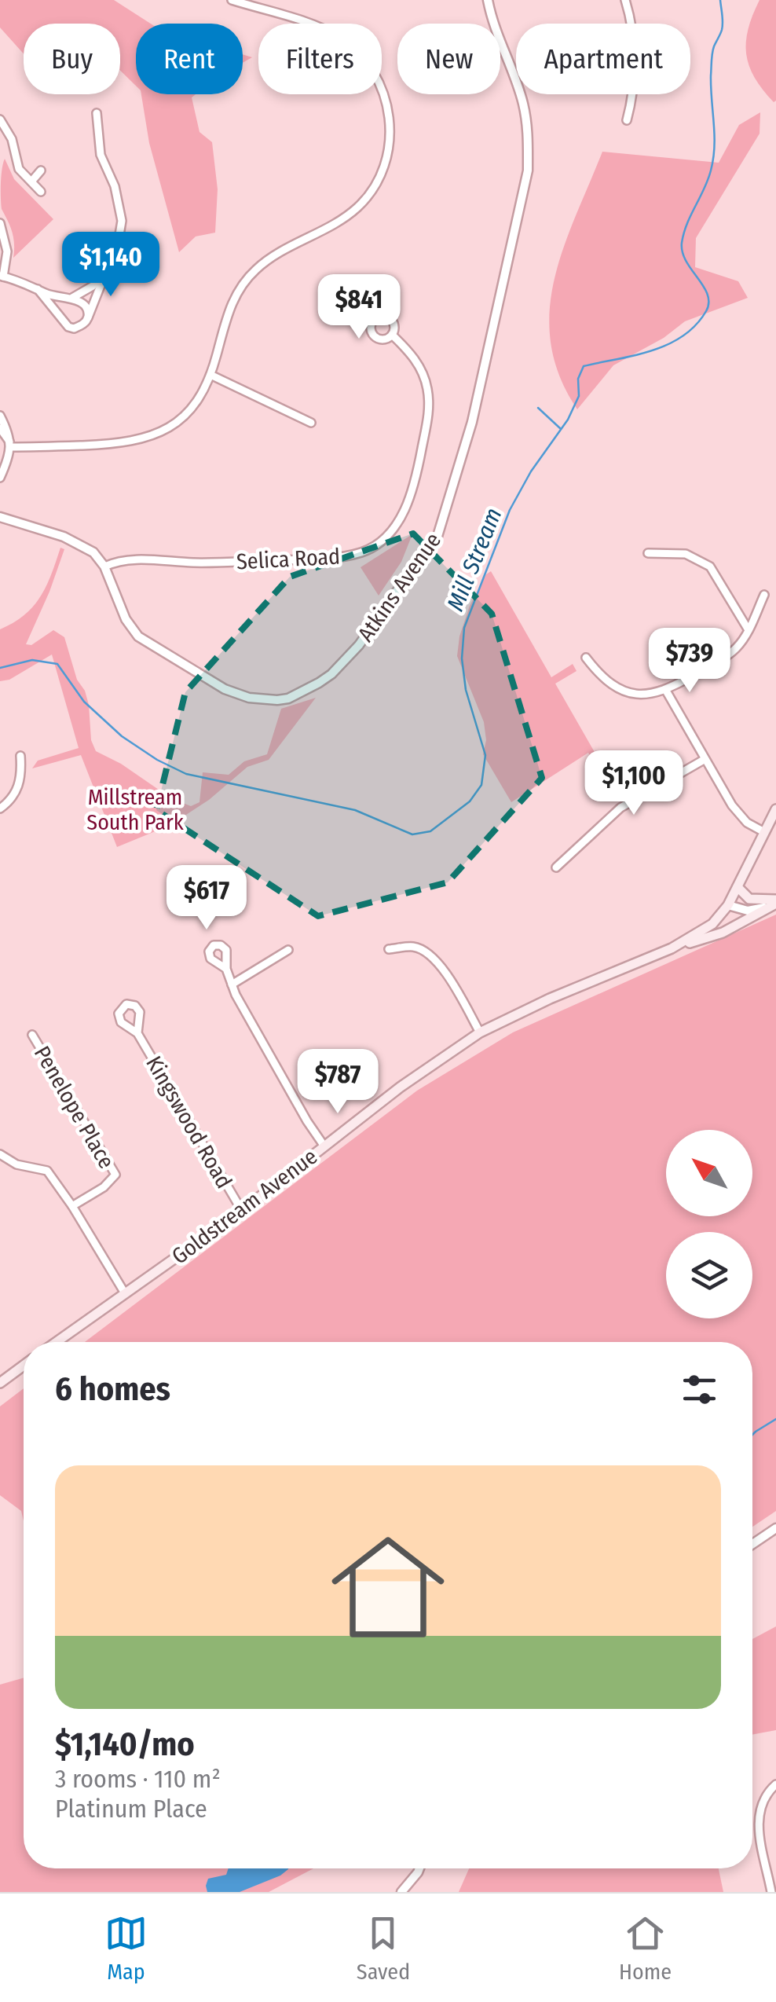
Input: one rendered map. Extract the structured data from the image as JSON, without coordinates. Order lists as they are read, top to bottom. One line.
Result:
{"streets":{"main road":["Goldstream Avenue"],"street":["Selica Road","Atkins Avenue","Penelope Place","Kingswood Road"]},"crossings":[["Selica Road","Atkins Avenue"],["Kingswood Road","Goldstream Avenue"]],"water":["Mill Stream"],"parks":["Millstream South Park"],"north":"top left","page":{"chip":["Buy","Rent","Filters","New","Apartment"],"price":["$1,140","$841","$739","$1,100","$617","$787"],"heading":"6 homes","list":[{"name":"$1,140/mo","note":"3 rooms · 110 m² · Platinum Place"}],"tabs":["Map","Saved","Home"]}}
